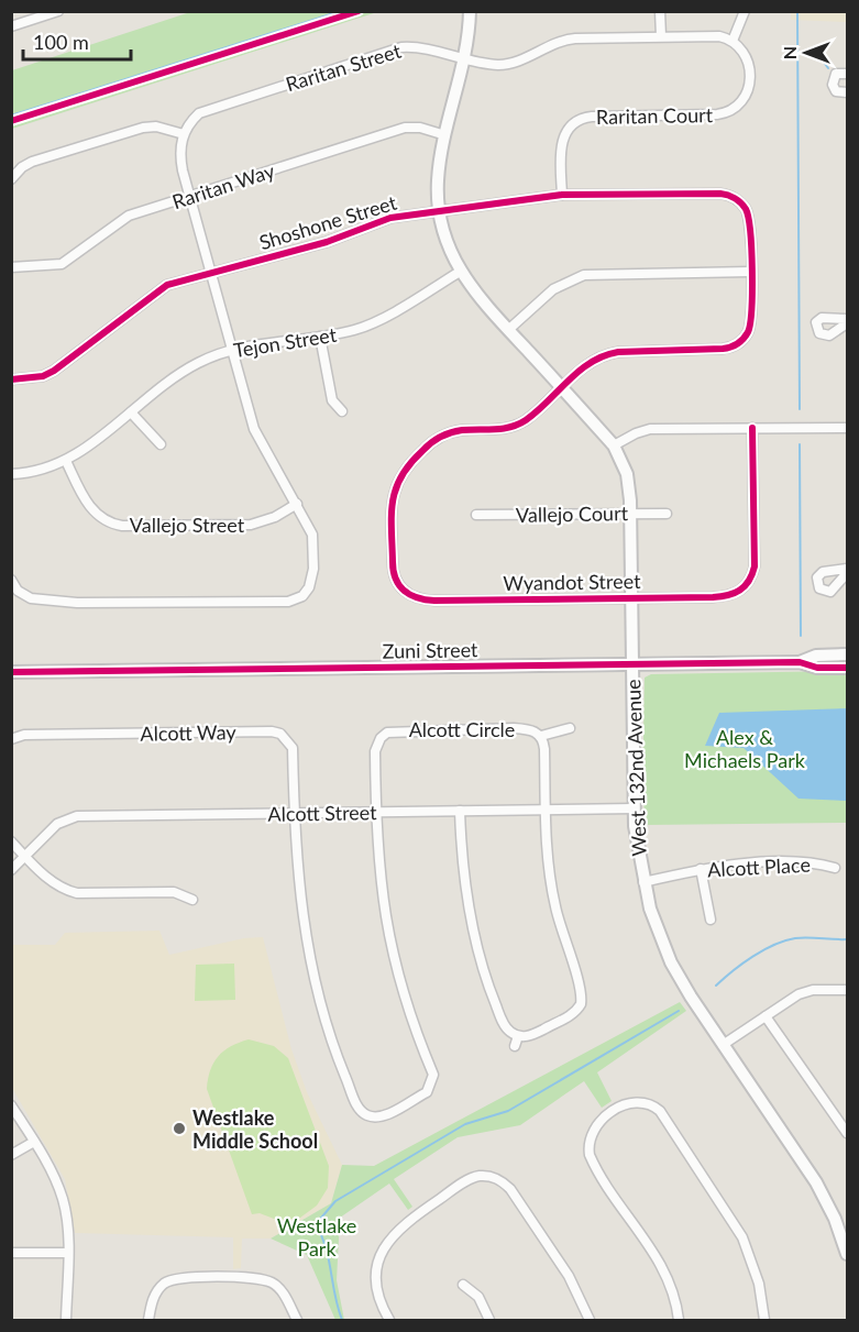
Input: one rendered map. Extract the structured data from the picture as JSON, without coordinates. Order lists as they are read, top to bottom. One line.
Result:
{"streets":{"street":["Raritan Street","Raritan Court","Raritan Way","Shoshone Street","Tejon Street","Vallejo Court","Vallejo Street","Wyandot Street","Zuni Street","Alcott Circle","Alcott Way","West 132nd Avenue","Alcott Street","Alcott Place"]},"crossings":[["Raritan Street","Raritan Court"],["Raritan Street","West 132nd Avenue"],["Raritan Court","Shoshone Street"],["Raritan Way","West 132nd Avenue"],["Shoshone Street","West 132nd Avenue"],["Tejon Street","Vallejo Street"],["Tejon Street","West 132nd Avenue"],["Vallejo Court","West 132nd Avenue"],["Wyandot Street","West 132nd Avenue"],["Zuni Street","West 132nd Avenue"],["Alcott Circle","Alcott Way"],["Alcott Circle","Alcott Street"],["Alcott Way","Alcott Street"],["West 132nd Avenue","Alcott Street"],["West 132nd Avenue","Alcott Place"]],"parks":["Alex & Michaels Park","Westlake Park"],"places":["Westlake Middle School"],"scale_bar":"100 m","north":"left"}
